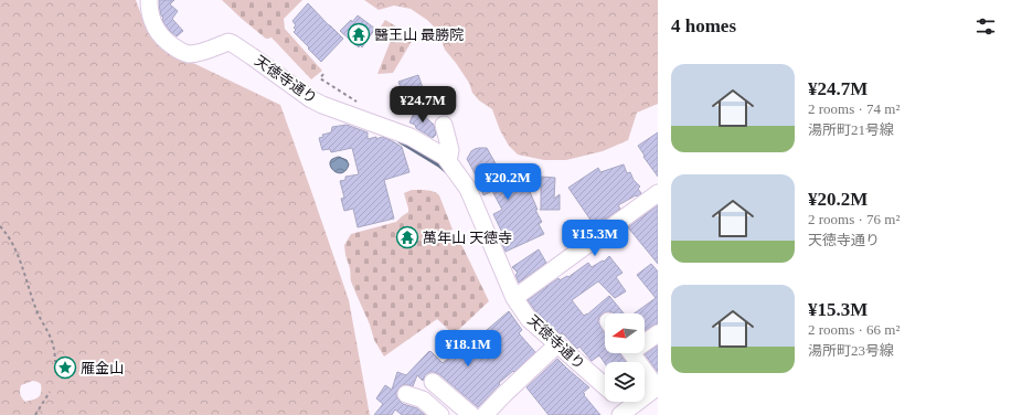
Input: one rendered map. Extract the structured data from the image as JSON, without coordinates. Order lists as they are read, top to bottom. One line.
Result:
{"streets":{"street":["天徳寺通り"]},"places":{"temple":["醫王山 最勝院","萬年山 天徳寺"],"place":["雁金山"]},"north":"left","page":{"heading":"4 homes","list":[{"name":"¥24.7M","note":"2 rooms · 74 m² · 湯所町21号線"},{"name":"¥20.2M","note":"2 rooms · 76 m² · 天徳寺通り"},{"name":"¥15.3M","note":"2 rooms · 66 m² · 湯所町23号線"}],"price":["¥24.7M","¥20.2M","¥15.3M","¥18.1M"]}}
